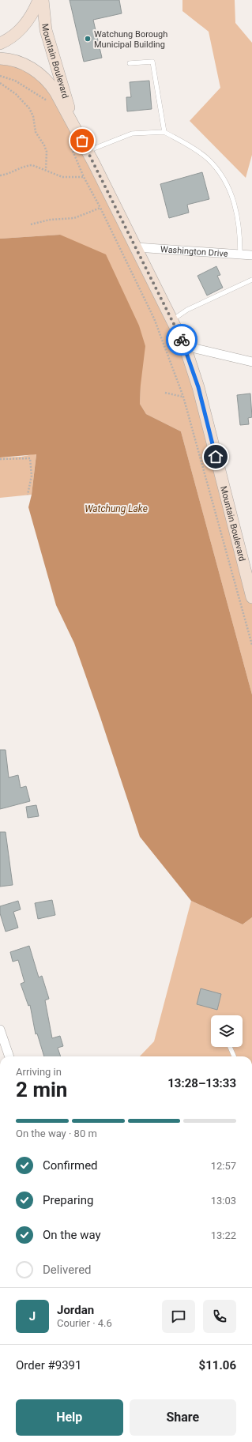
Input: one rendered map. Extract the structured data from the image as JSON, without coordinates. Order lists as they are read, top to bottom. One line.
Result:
{"streets":{"street":["Mountain Boulevard","Washington Drive"]},"crossings":[["Mountain Boulevard","Washington Drive"]],"water":["Watchung Lake"],"places":["Watchung Borough Municipal Building"],"page":{"heading":["2 min","Arriving in","13:28–13:33"],"panel":["Jordan","Courier · 4.6","Order #9391","$11.06"],"bar":"On the way · 80 m","list":[["Confirmed","12:57"],["Preparing","13:03"],["On the way","13:22"],"Delivered"],"round":"J","buttons":["Help","Share"]}}
